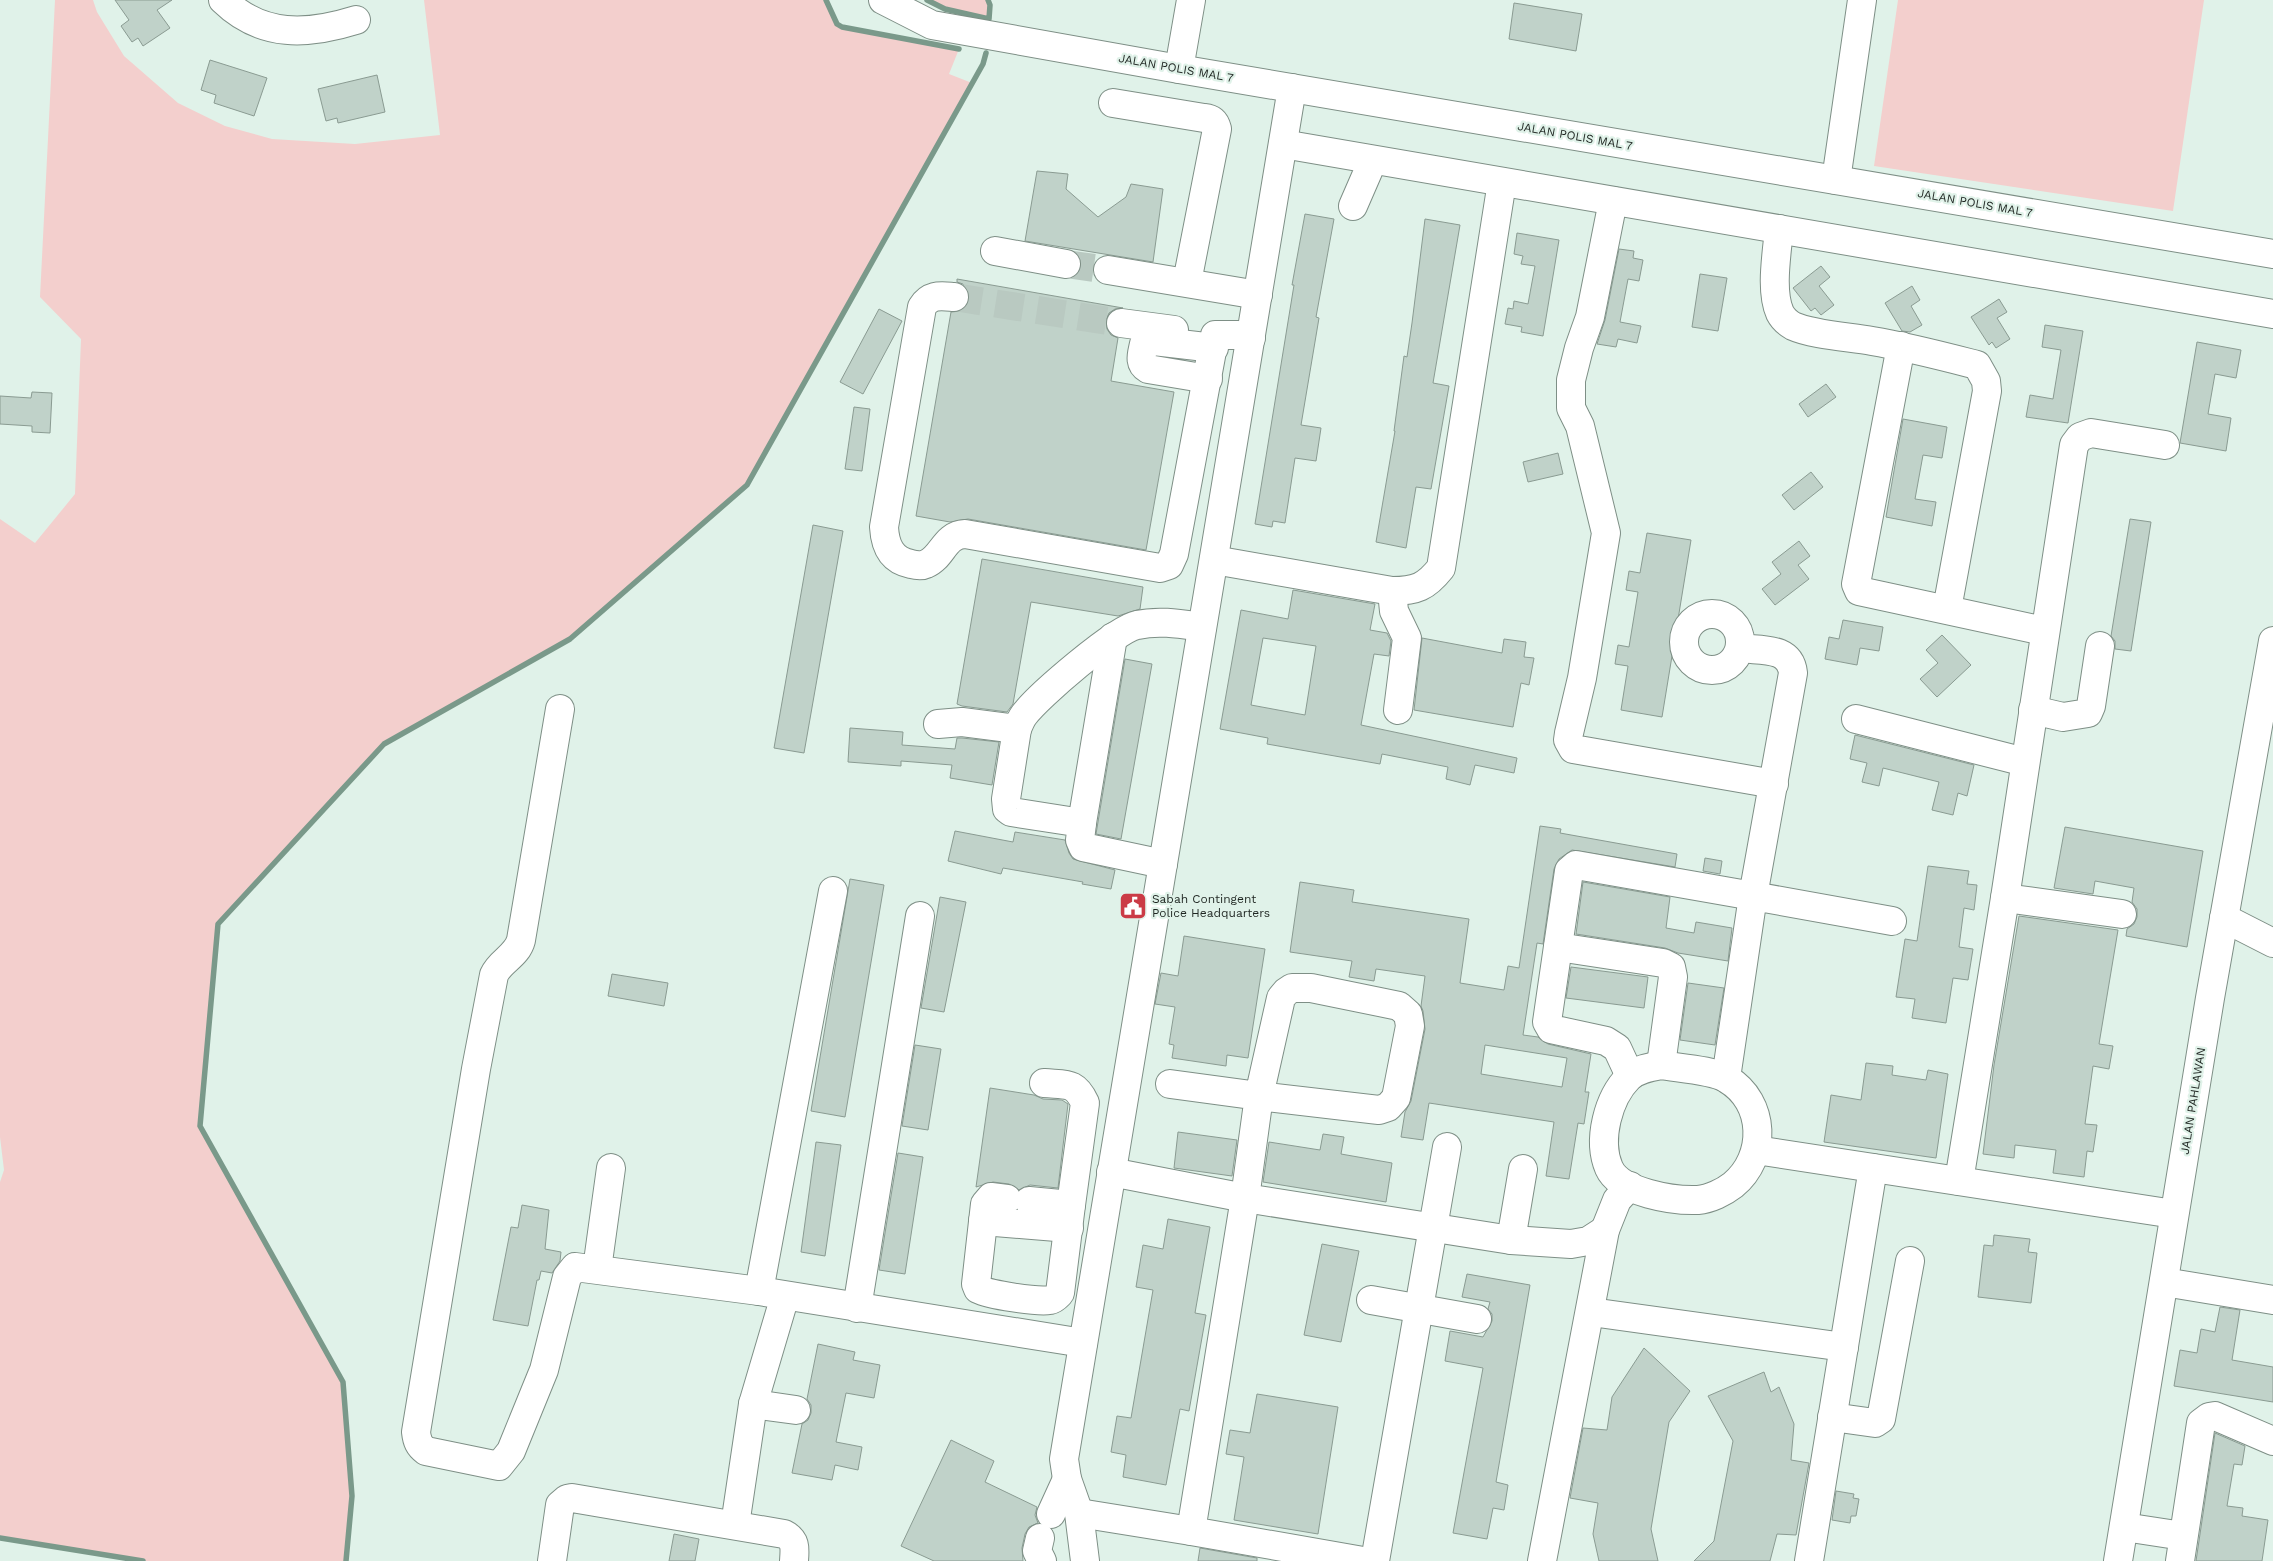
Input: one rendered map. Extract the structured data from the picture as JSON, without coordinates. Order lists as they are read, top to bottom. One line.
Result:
{"streets":{"street":["JALAN POLIS MAL 7","JALAN PAHLAWAN"]},"places":{"public building":["Sabah Contingent Police Headquarters"]}}
